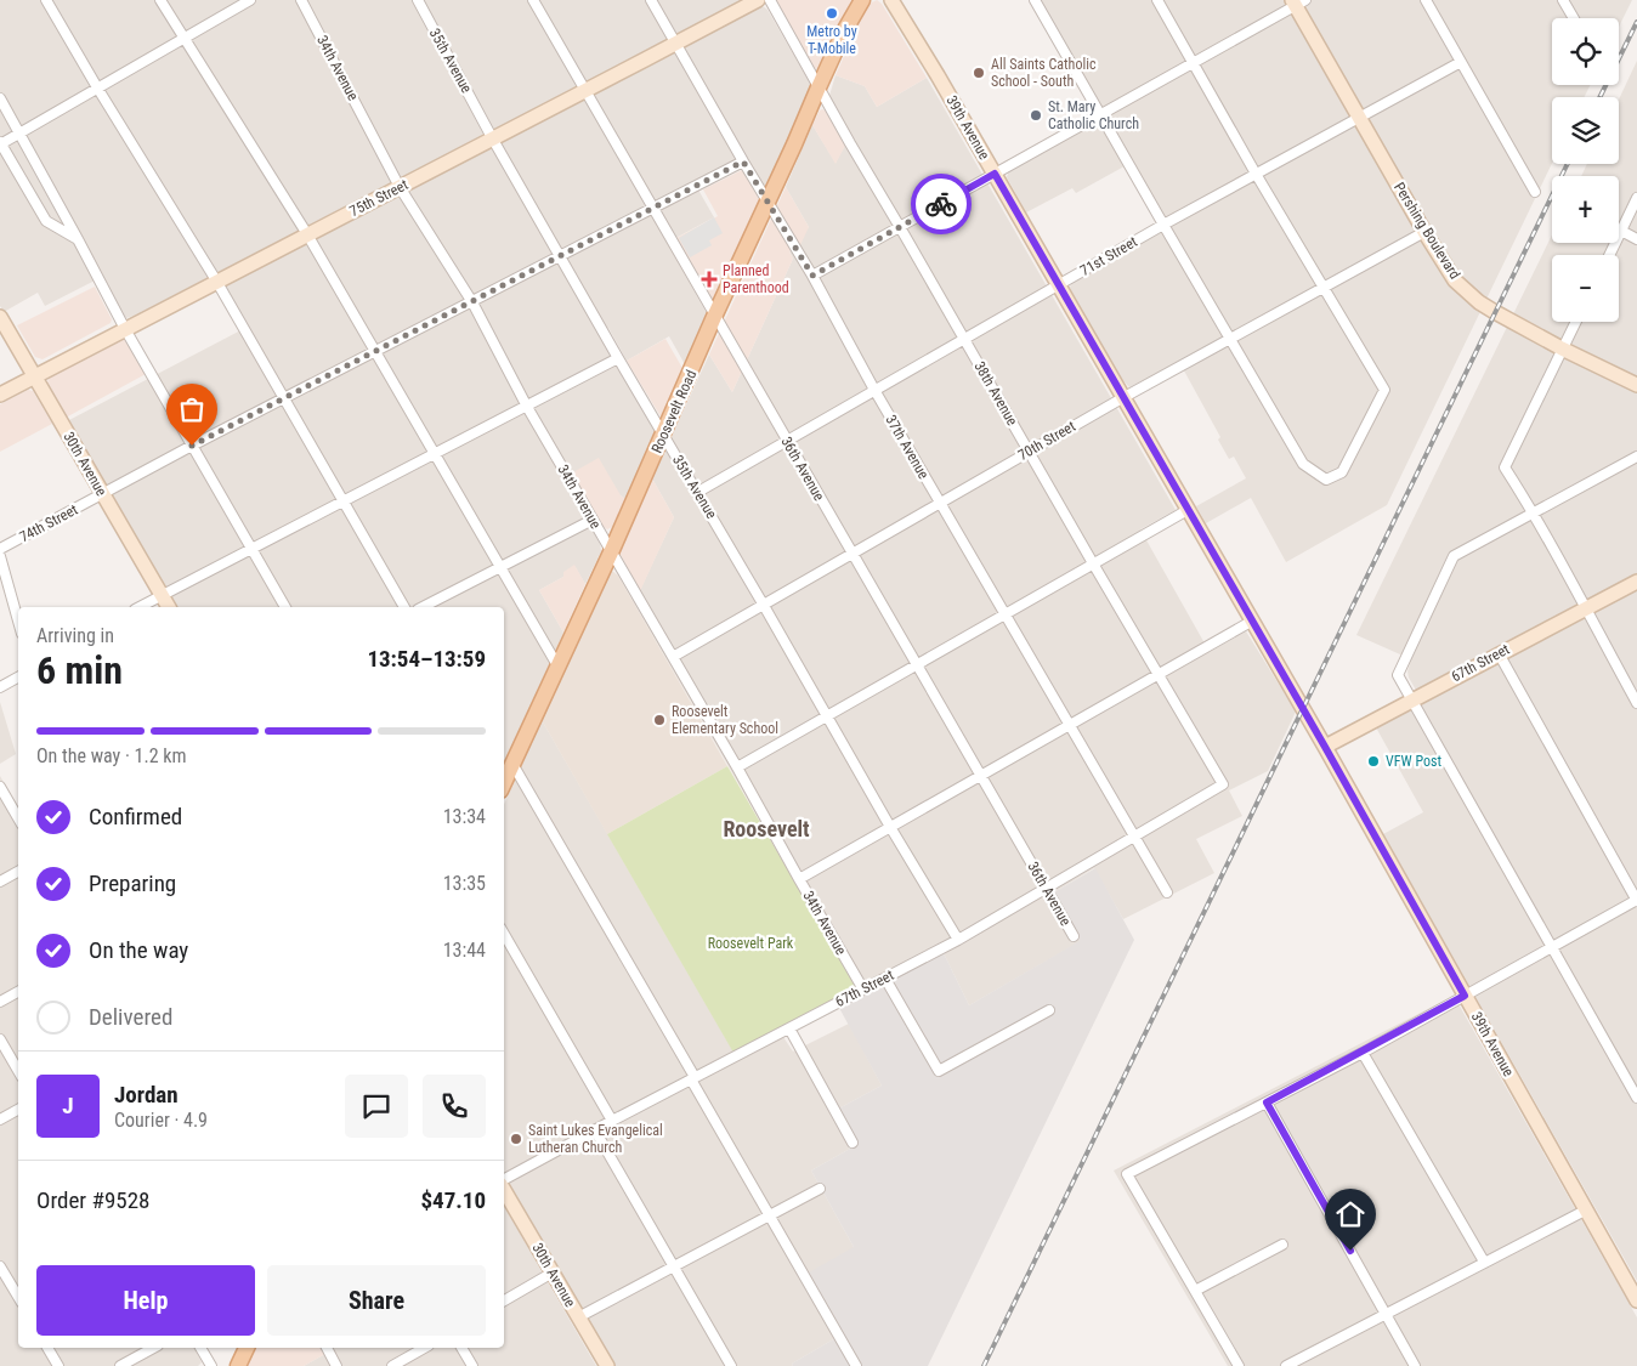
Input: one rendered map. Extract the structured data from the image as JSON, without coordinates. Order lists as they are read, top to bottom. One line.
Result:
{"streets":{"main road":["Roosevelt Road"],"street":["35th Avenue","34th Avenue","39th Avenue","75th Street","Pershing Boulevard","71st Street","38th Avenue","70th Street","37th Avenue","30th Avenue","36th Avenue","74th Street","67th Street"]},"crossings":[["35th Avenue","75th Street"],["35th Avenue","71st Street"],["35th Avenue","Roosevelt Road"],["35th Avenue","70th Street"],["35th Avenue","74th Street"],["35th Avenue","67th Street"],["34th Avenue","75th Street"],["34th Avenue","Roosevelt Road"],["34th Avenue","70th Street"],["34th Avenue","74th Street"],["34th Avenue","67th Street"],["39th Avenue","71st Street"],["39th Avenue","70th Street"],["39th Avenue","67th Street"],["75th Street","37th Avenue"],["75th Street","30th Avenue"],["75th Street","36th Avenue"],["Pershing Boulevard","71st Street"],["Pershing Boulevard","70th Street"],["71st Street","38th Avenue"],["71st Street","37th Avenue"],["71st Street","36th Avenue"],["38th Avenue","Roosevelt Road"],["38th Avenue","70th Street"],["38th Avenue","67th Street"],["Roosevelt Road","37th Avenue"],["Roosevelt Road","36th Avenue"],["70th Street","37th Avenue"],["70th Street","36th Avenue"],["37th Avenue","74th Street"],["37th Avenue","67th Street"],["30th Avenue","74th Street"],["36th Avenue","74th Street"],["36th Avenue","67th Street"]],"districts":["Roosevelt"],"parks":["Roosevelt Park"],"places":{"other":["Metro by T-Mobile","All Saints Catholic School - South","St. Mary Catholic Church","Roosevelt Elementary School","VFW Post","Saint Lukes Evangelical Lutheran Church"],"health":["Planned Parenthood"]},"page":{"map_buttons":["+","−"],"heading":["6 min","Arriving in","13:54–13:59"],"panel":["Jordan","Courier · 4.9","Order #9528","$47.10"],"bar":"On the way · 1.2 km","list":[["Confirmed","13:34"],["Preparing","13:35"],["On the way","13:44"],"Delivered"],"round":"J","buttons":["Help","Share"]}}
